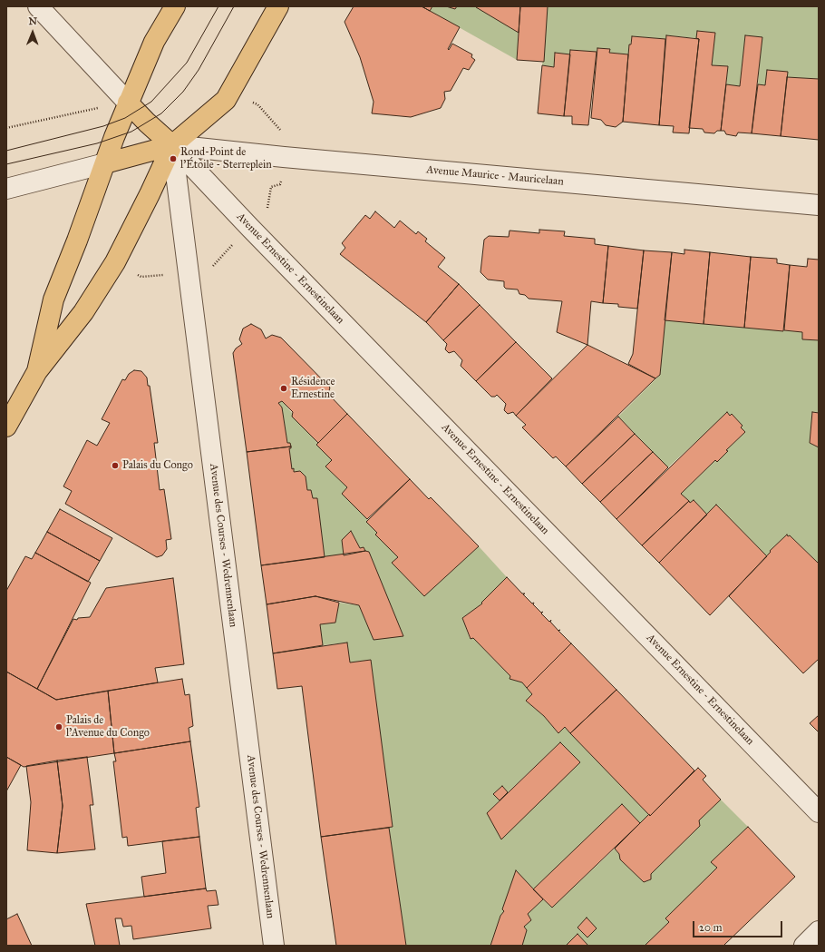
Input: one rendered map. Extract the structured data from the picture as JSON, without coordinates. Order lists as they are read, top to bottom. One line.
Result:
{"streets":{"street":["Avenue Maurice - Mauricelaan","Avenue Ernestine - Ernestinelaan","Avenue des Courses - Wedrennenlaan"]},"crossings":[["Avenue Maurice - Mauricelaan","Avenue Ernestine - Ernestinelaan"],["Avenue Maurice - Mauricelaan","Avenue des Courses - Wedrennenlaan"],["Avenue Ernestine - Ernestinelaan","Avenue des Courses - Wedrennenlaan"]],"places":["Rond-Point de l'Étoile - Sterreplein","Résidence Ernestine","Palais du Congo","Palais de l'Avenue du Congo"],"scale_bar":"20 m","north":"top"}
